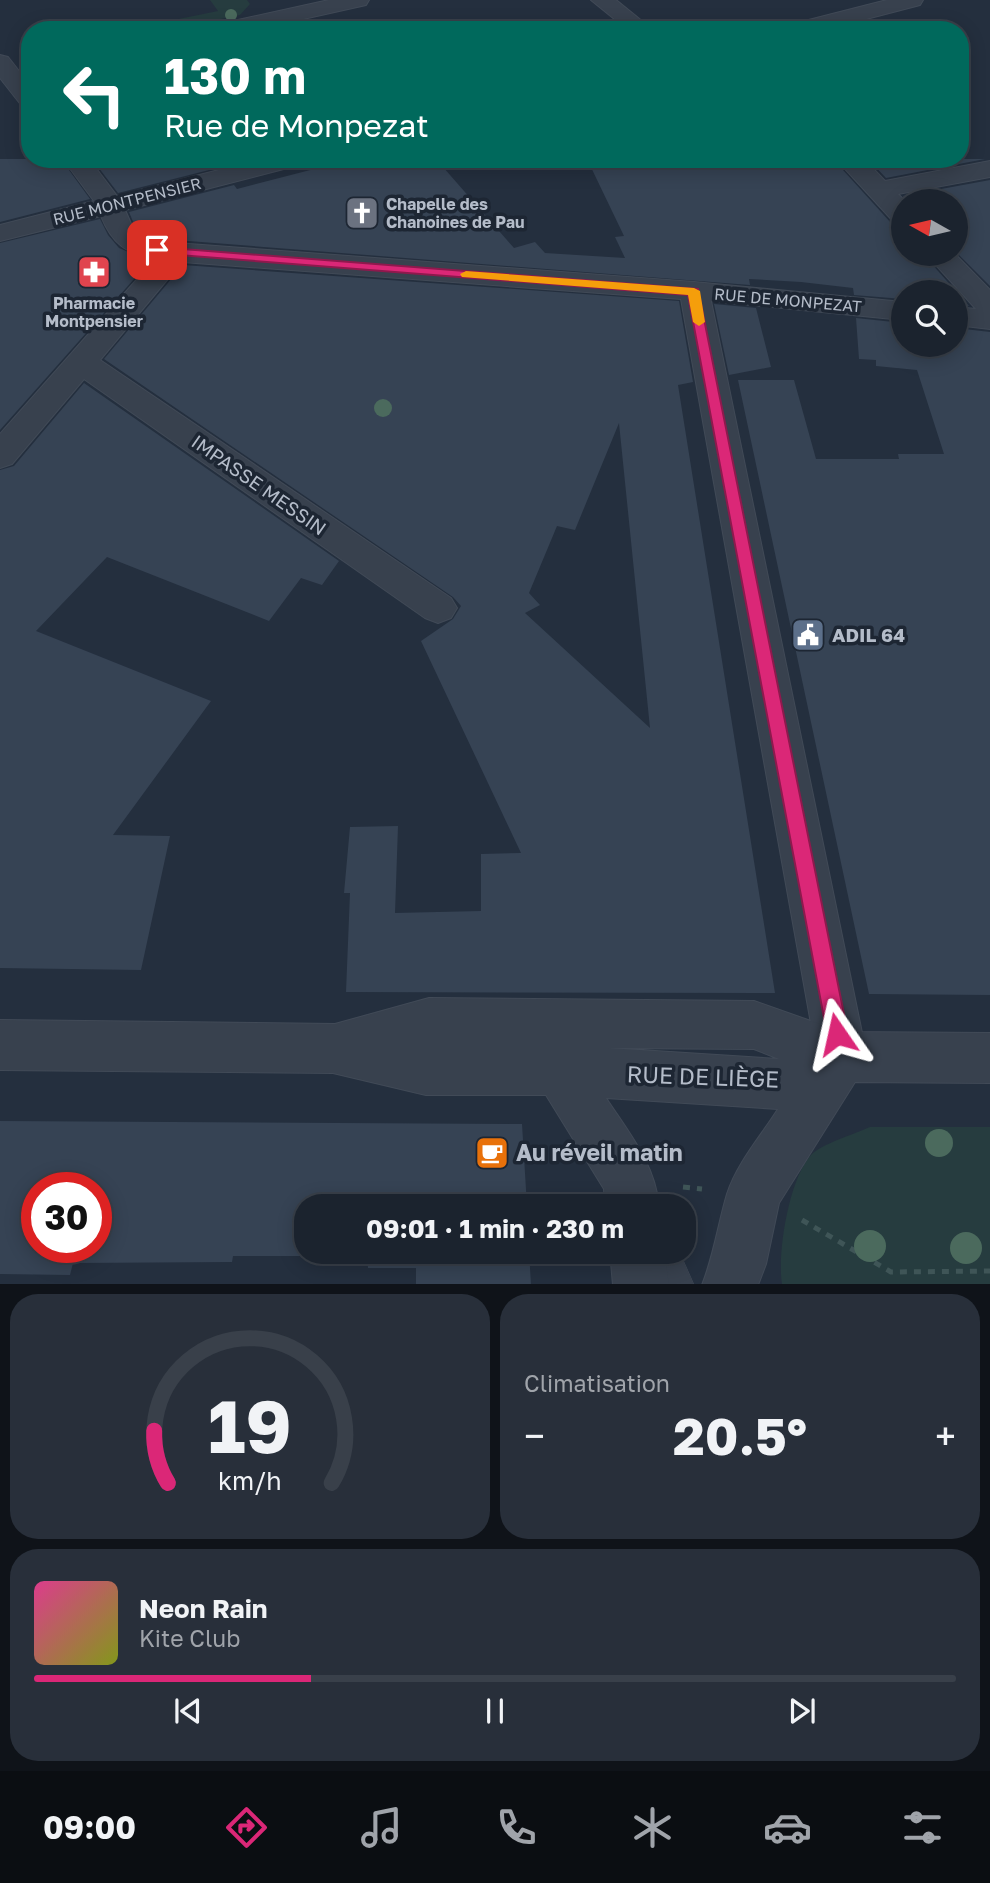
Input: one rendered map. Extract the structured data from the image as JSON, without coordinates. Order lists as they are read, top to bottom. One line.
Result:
{"streets":{"street":["RUE MONTPENSIER","RUE DE MONPEZAT","IMPASSE MESSIN","RUE DE LIÈGE"]},"crossings":[["RUE MONTPENSIER","RUE DE MONPEZAT"]],"places":{"church":["Chapelle des Chanoines de Pau"],"pharmacy":["Pharmacie Montpensier"],"public building":["ADIL 64"],"cafe":["Au réveil matin"]},"north":"left","page":{"turn":["130 m","Rue de Monpezat"],"limit":"30","trip":"09:01 · 1 min · 230 m","tile":"Climatisation","heat":["−","20.5°","+"],"song":["Neon Rain","Kite Club"],"tabs":"09:00","gauge":["19","km/h"]}}
